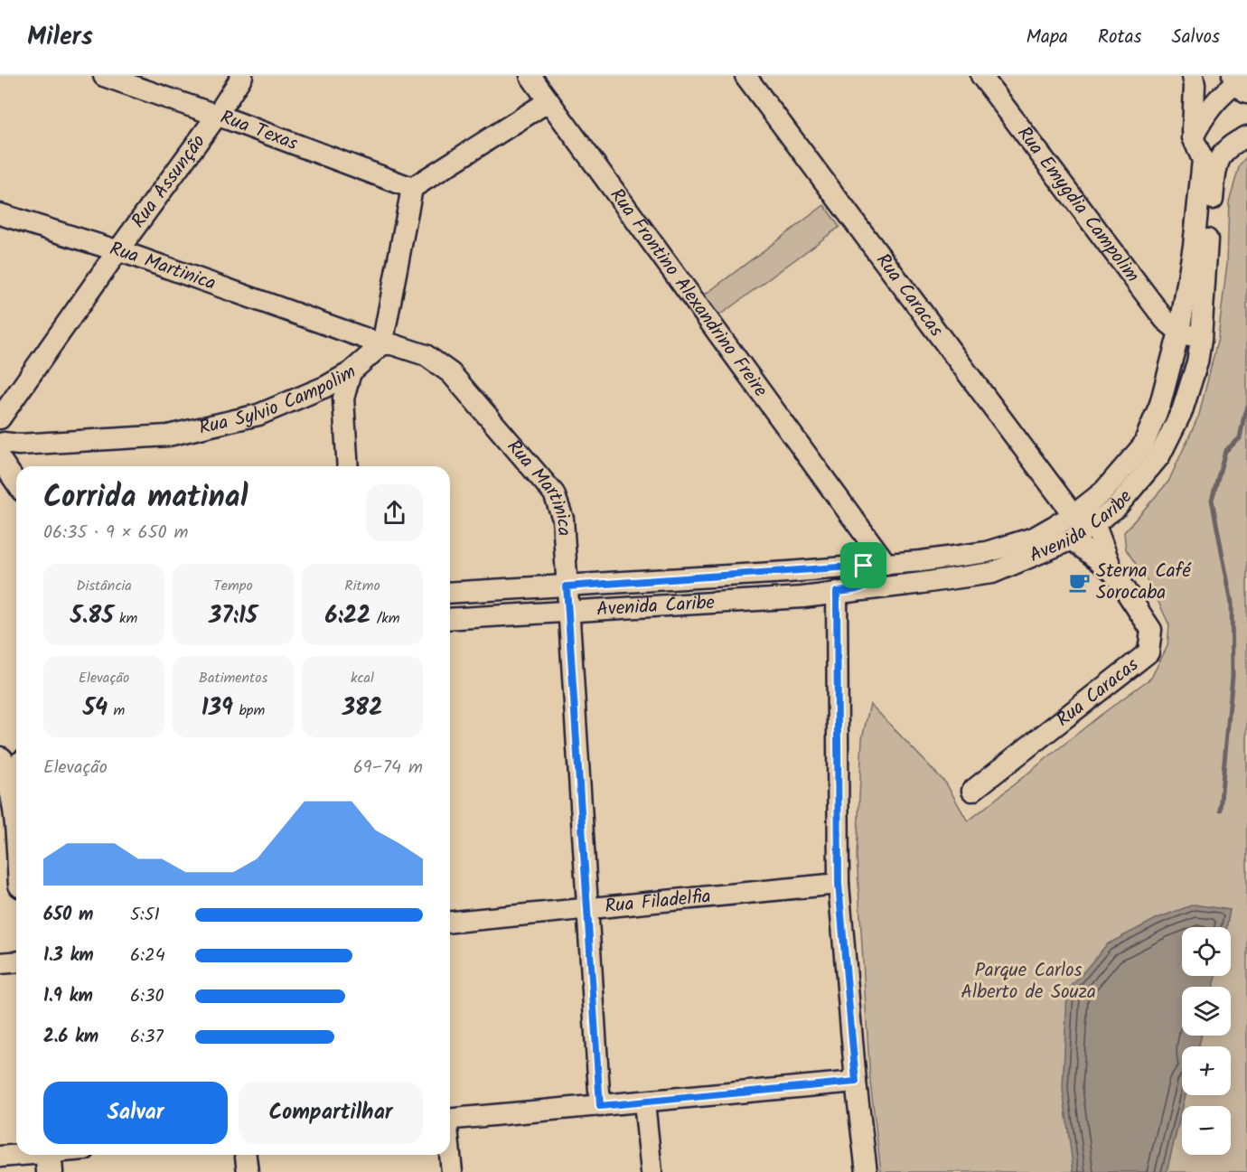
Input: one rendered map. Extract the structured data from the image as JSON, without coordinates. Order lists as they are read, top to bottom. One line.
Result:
{"streets":{"street":["Rua Texas","Rua Assunção","Rua Emygdia Campolim","Rua Martinica","Rua Frontino Alexandrino Freire","Rua Caracas","Rua Sylvio Campolim","Avenida Caribe","Rua Filadelfia"]},"crossings":[["Rua Texas","Rua Assunção"],["Rua Assunção","Rua Martinica"],["Rua Emygdia Campolim","Avenida Caribe"],["Rua Martinica","Rua Sylvio Campolim"],["Rua Martinica","Avenida Caribe"],["Rua Martinica","Rua Filadelfia"],["Rua Frontino Alexandrino Freire","Avenida Caribe"],["Rua Caracas","Avenida Caribe"]],"parks":["Parque Carlos Alberto de Souza"],"places":{"cafe":["Sterna Café Sorocaba"]},"page":{"header":"Milers","nav":["Mapa","Rotas","Salvos"],"heading":["Corrida matinal","06:35 · 9 × 650 m"],"stats":[["Distância","5.85 km"],["Tempo","37:15"],["Ritmo","6:22 /km"],["Elevação","54 m"],["Batimentos","139 bpm"],["kcal","382"]],"chart":["Elevação","69–74 m"],"list":[{"name":"650 m","note":"5:51"},{"name":"1.3 km","note":"6:24"},{"name":"1.9 km","note":"6:30"},{"name":"2.6 km","note":"6:37"}],"map_buttons":["+","−"],"buttons":["Salvar","Compartilhar"]}}
